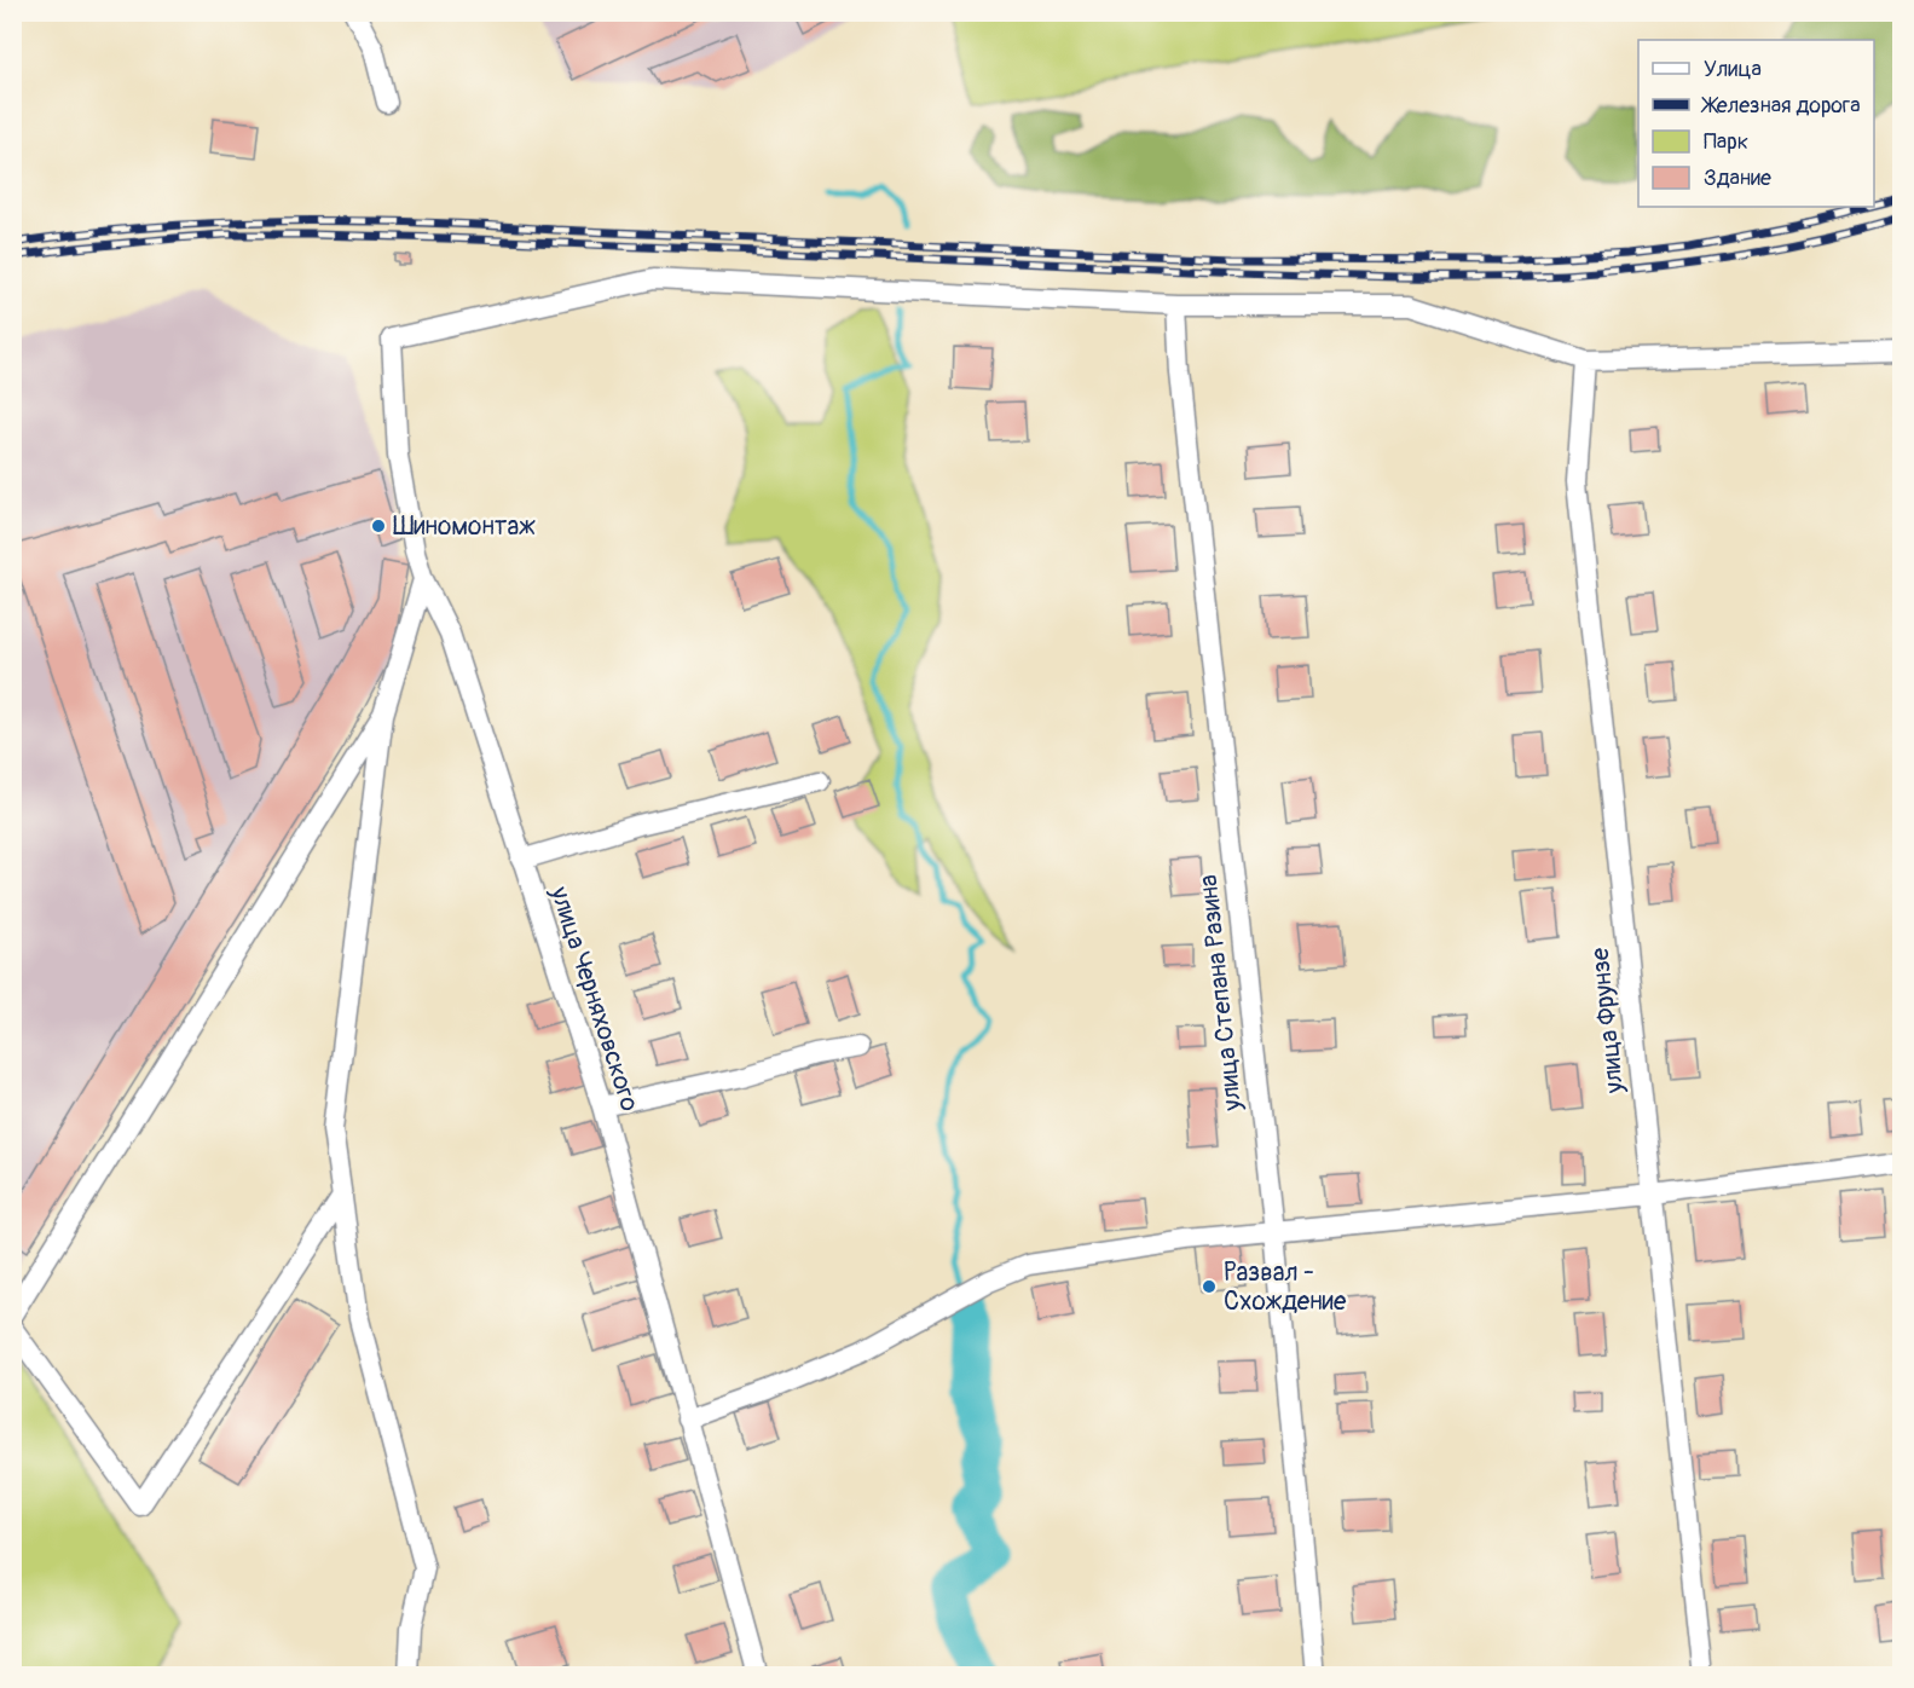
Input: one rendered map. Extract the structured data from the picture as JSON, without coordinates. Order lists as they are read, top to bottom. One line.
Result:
{"streets":{"street":["улица Степана Разина","улица Черняховского","улица Фрунзе"]},"crossings":[["улица Степана Разина","улица Черняховского"]],"places":["Шиномонтаж","Развал - Схождение"],"legend":["Улица","Железная дорога","Парк","Здание"]}
